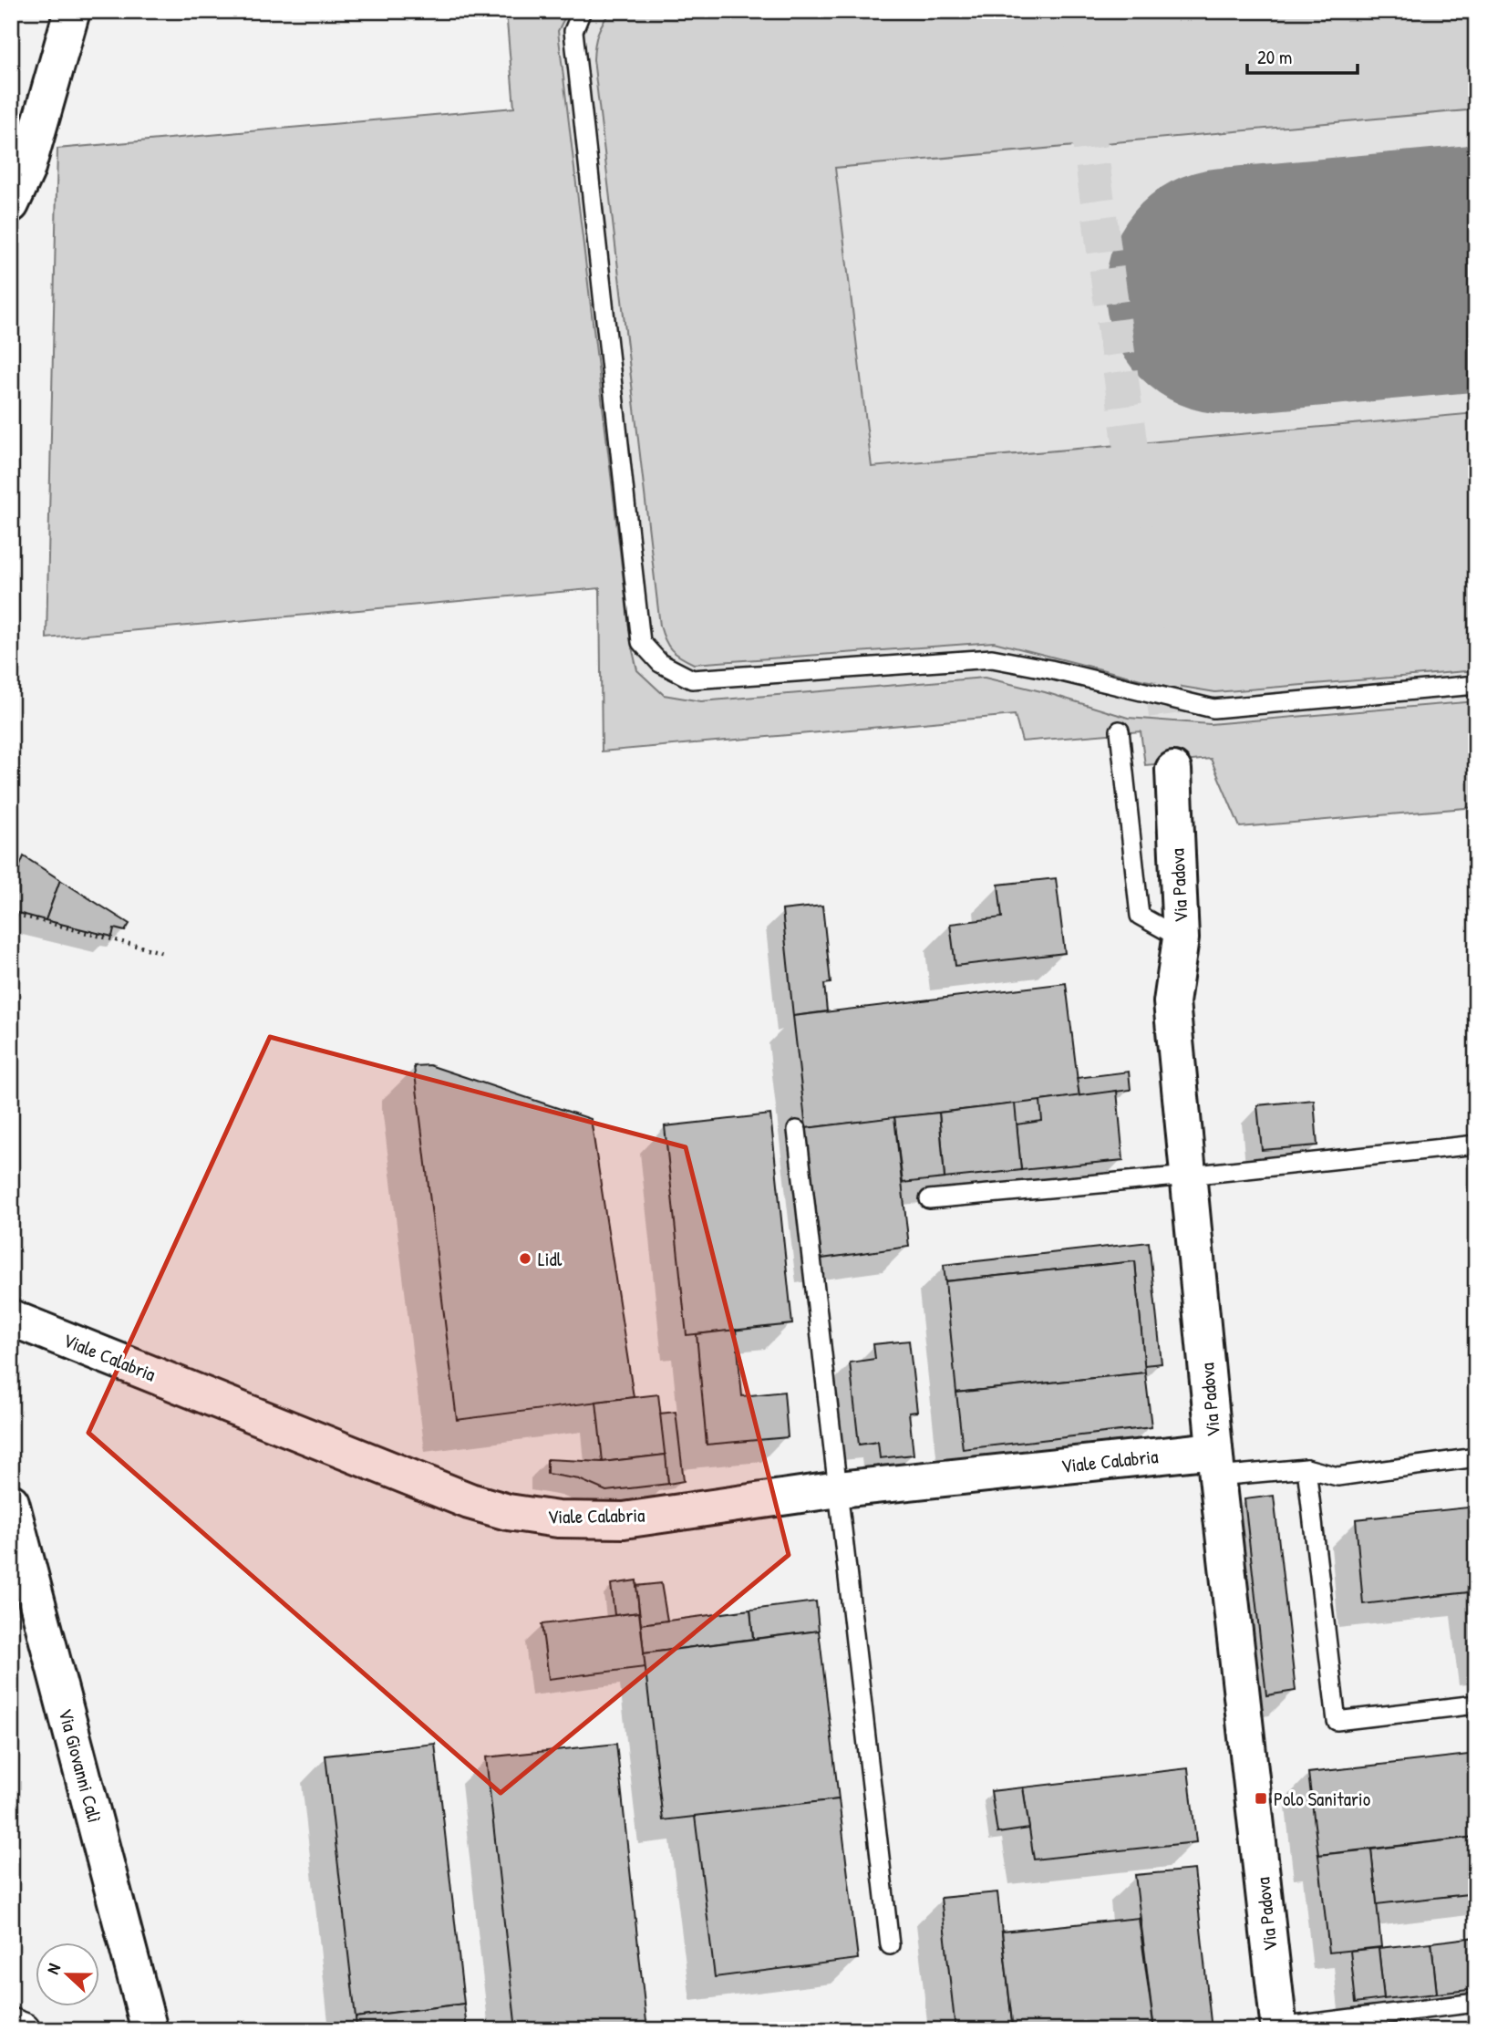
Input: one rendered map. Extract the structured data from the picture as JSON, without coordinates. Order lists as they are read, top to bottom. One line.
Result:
{"streets":{"main road":["Via Padova","Viale Calabria","Via Giovanni Calì"]},"crossings":[["Via Padova","Viale Calabria"]],"places":{"other":["Lidl"],"transit":["Polo Sanitario"]},"scale_bar":"20 m","north":"left"}
